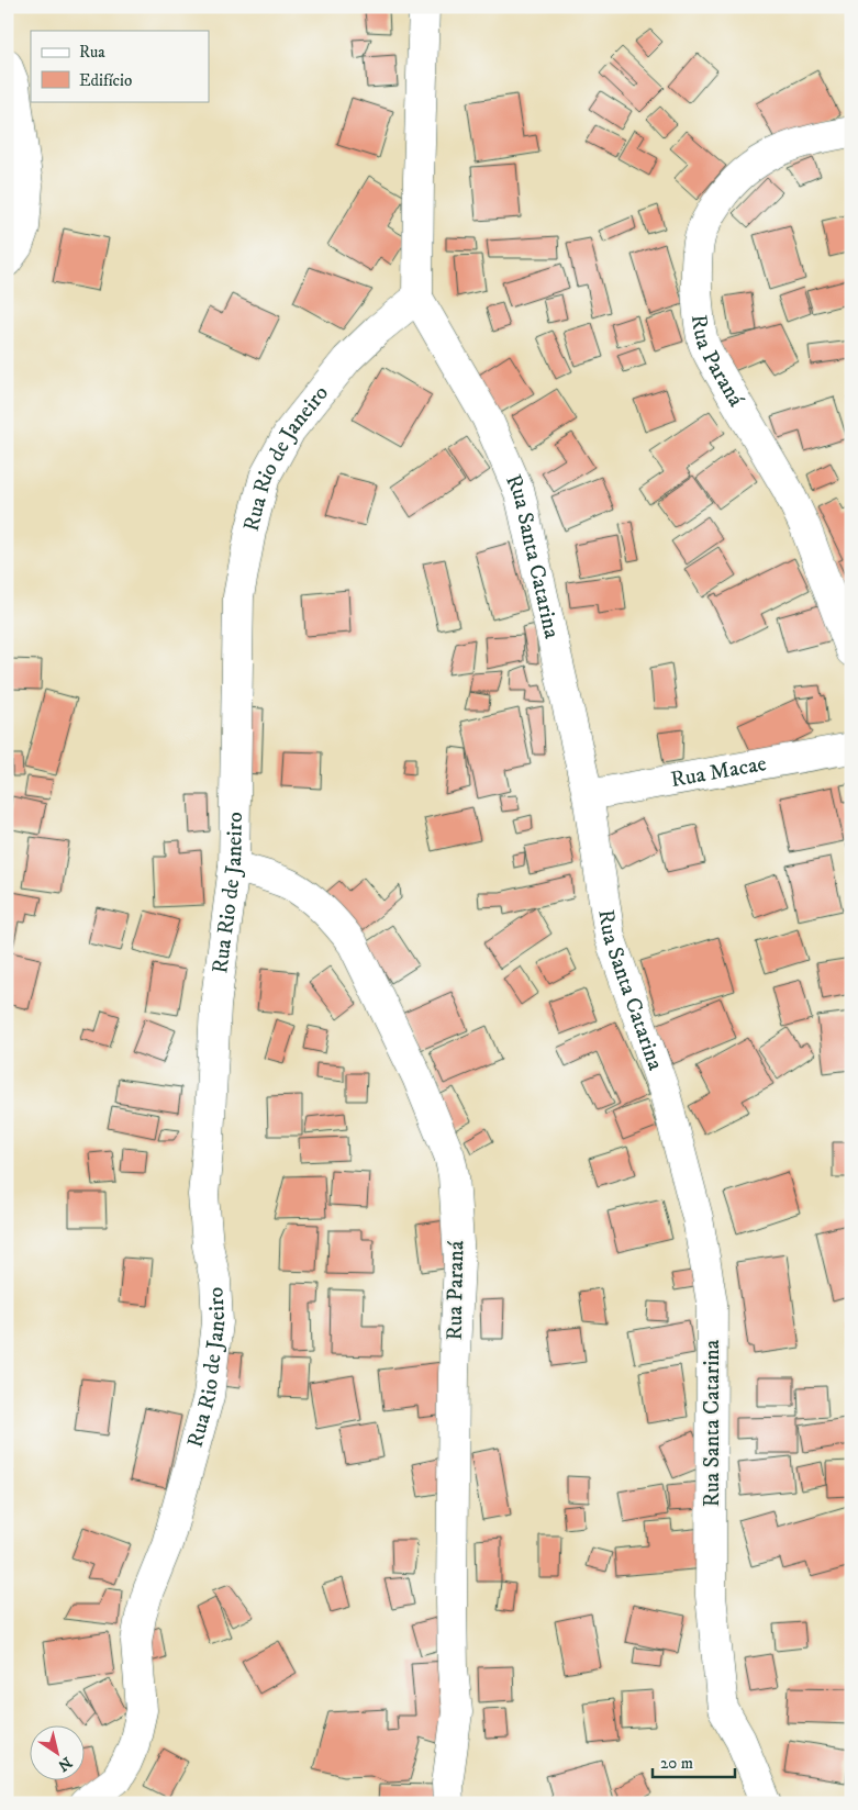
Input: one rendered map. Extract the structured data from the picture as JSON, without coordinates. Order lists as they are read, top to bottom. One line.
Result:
{"streets":{"street":["Rua Paraná","Rua Rio de Janeiro","Rua Santa Catarina","Rua Macae"]},"crossings":[["Rua Paraná","Rua Rio de Janeiro"],["Rua Rio de Janeiro","Rua Santa Catarina"],["Rua Santa Catarina","Rua Macae"]],"legend":["Rua","Edifício"],"scale_bar":"20 m","north":"bottom right"}
